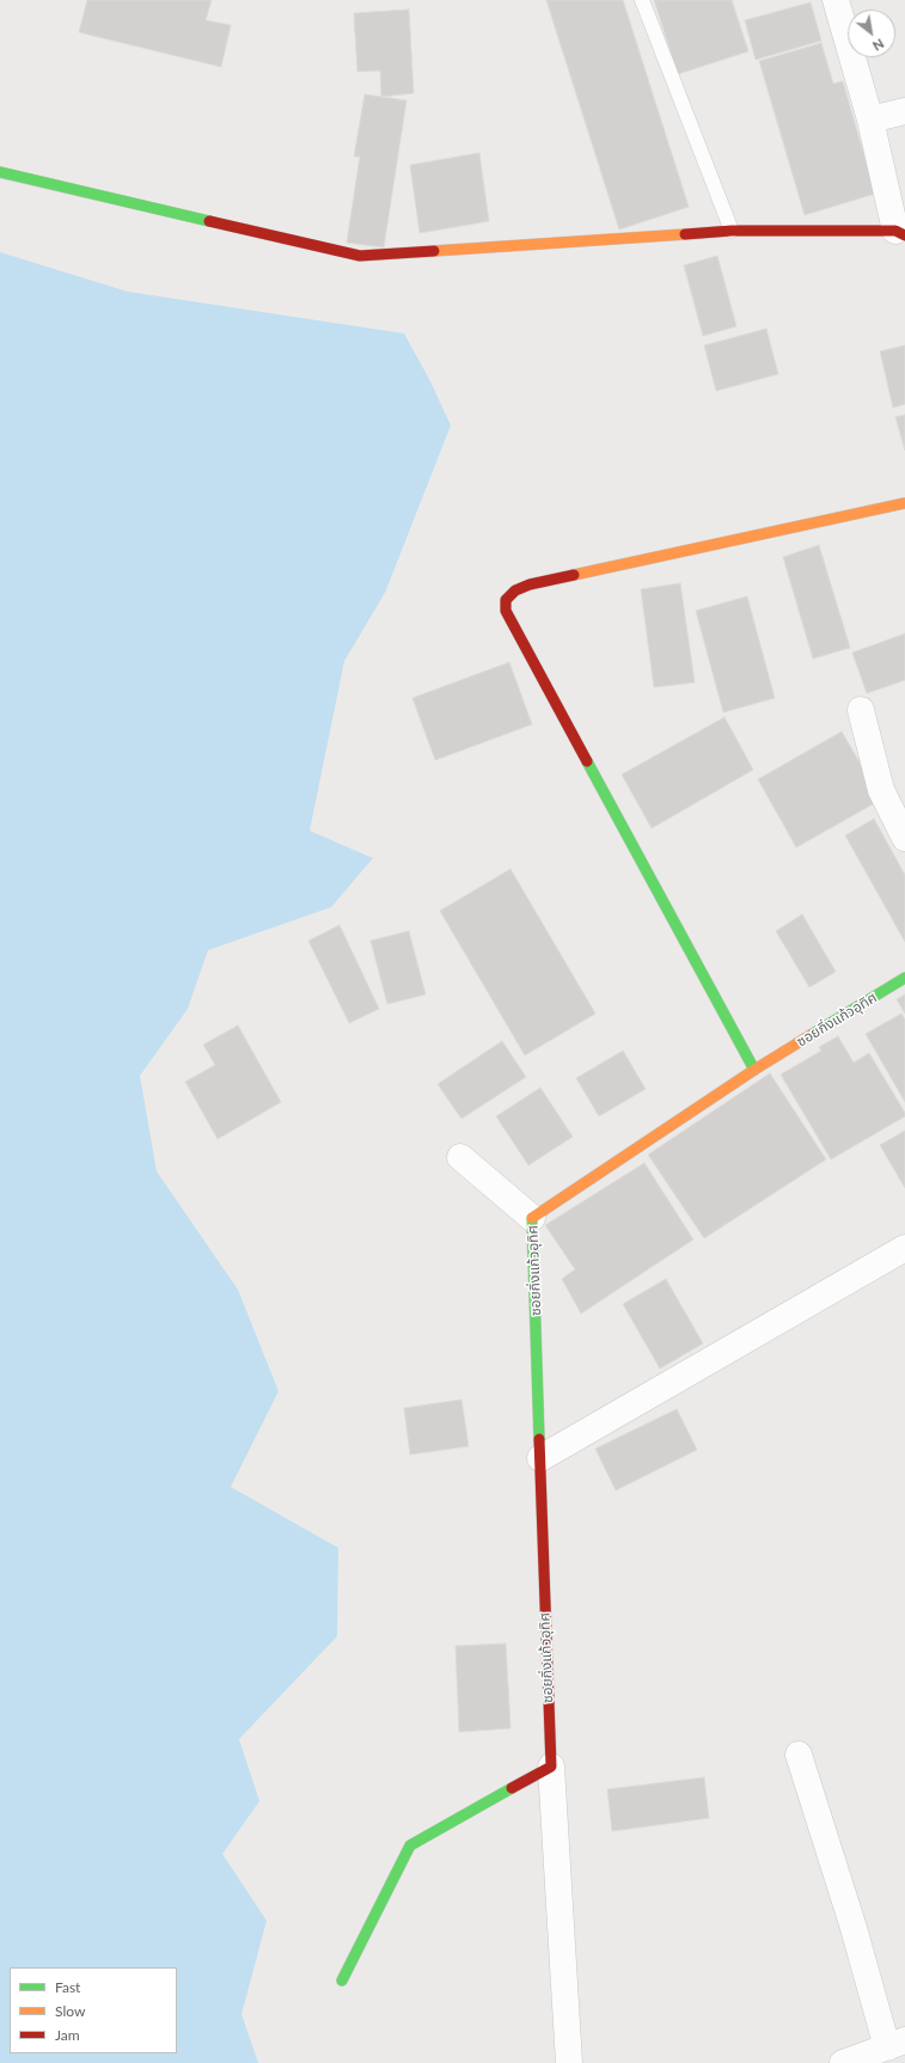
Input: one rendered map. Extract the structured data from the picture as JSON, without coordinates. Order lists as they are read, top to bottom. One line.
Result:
{"streets":{"street":["ซอยกิ่งแก้วอุทิศ"]},"legend":["Fast","Slow","Jam"],"north":"bottom right"}
